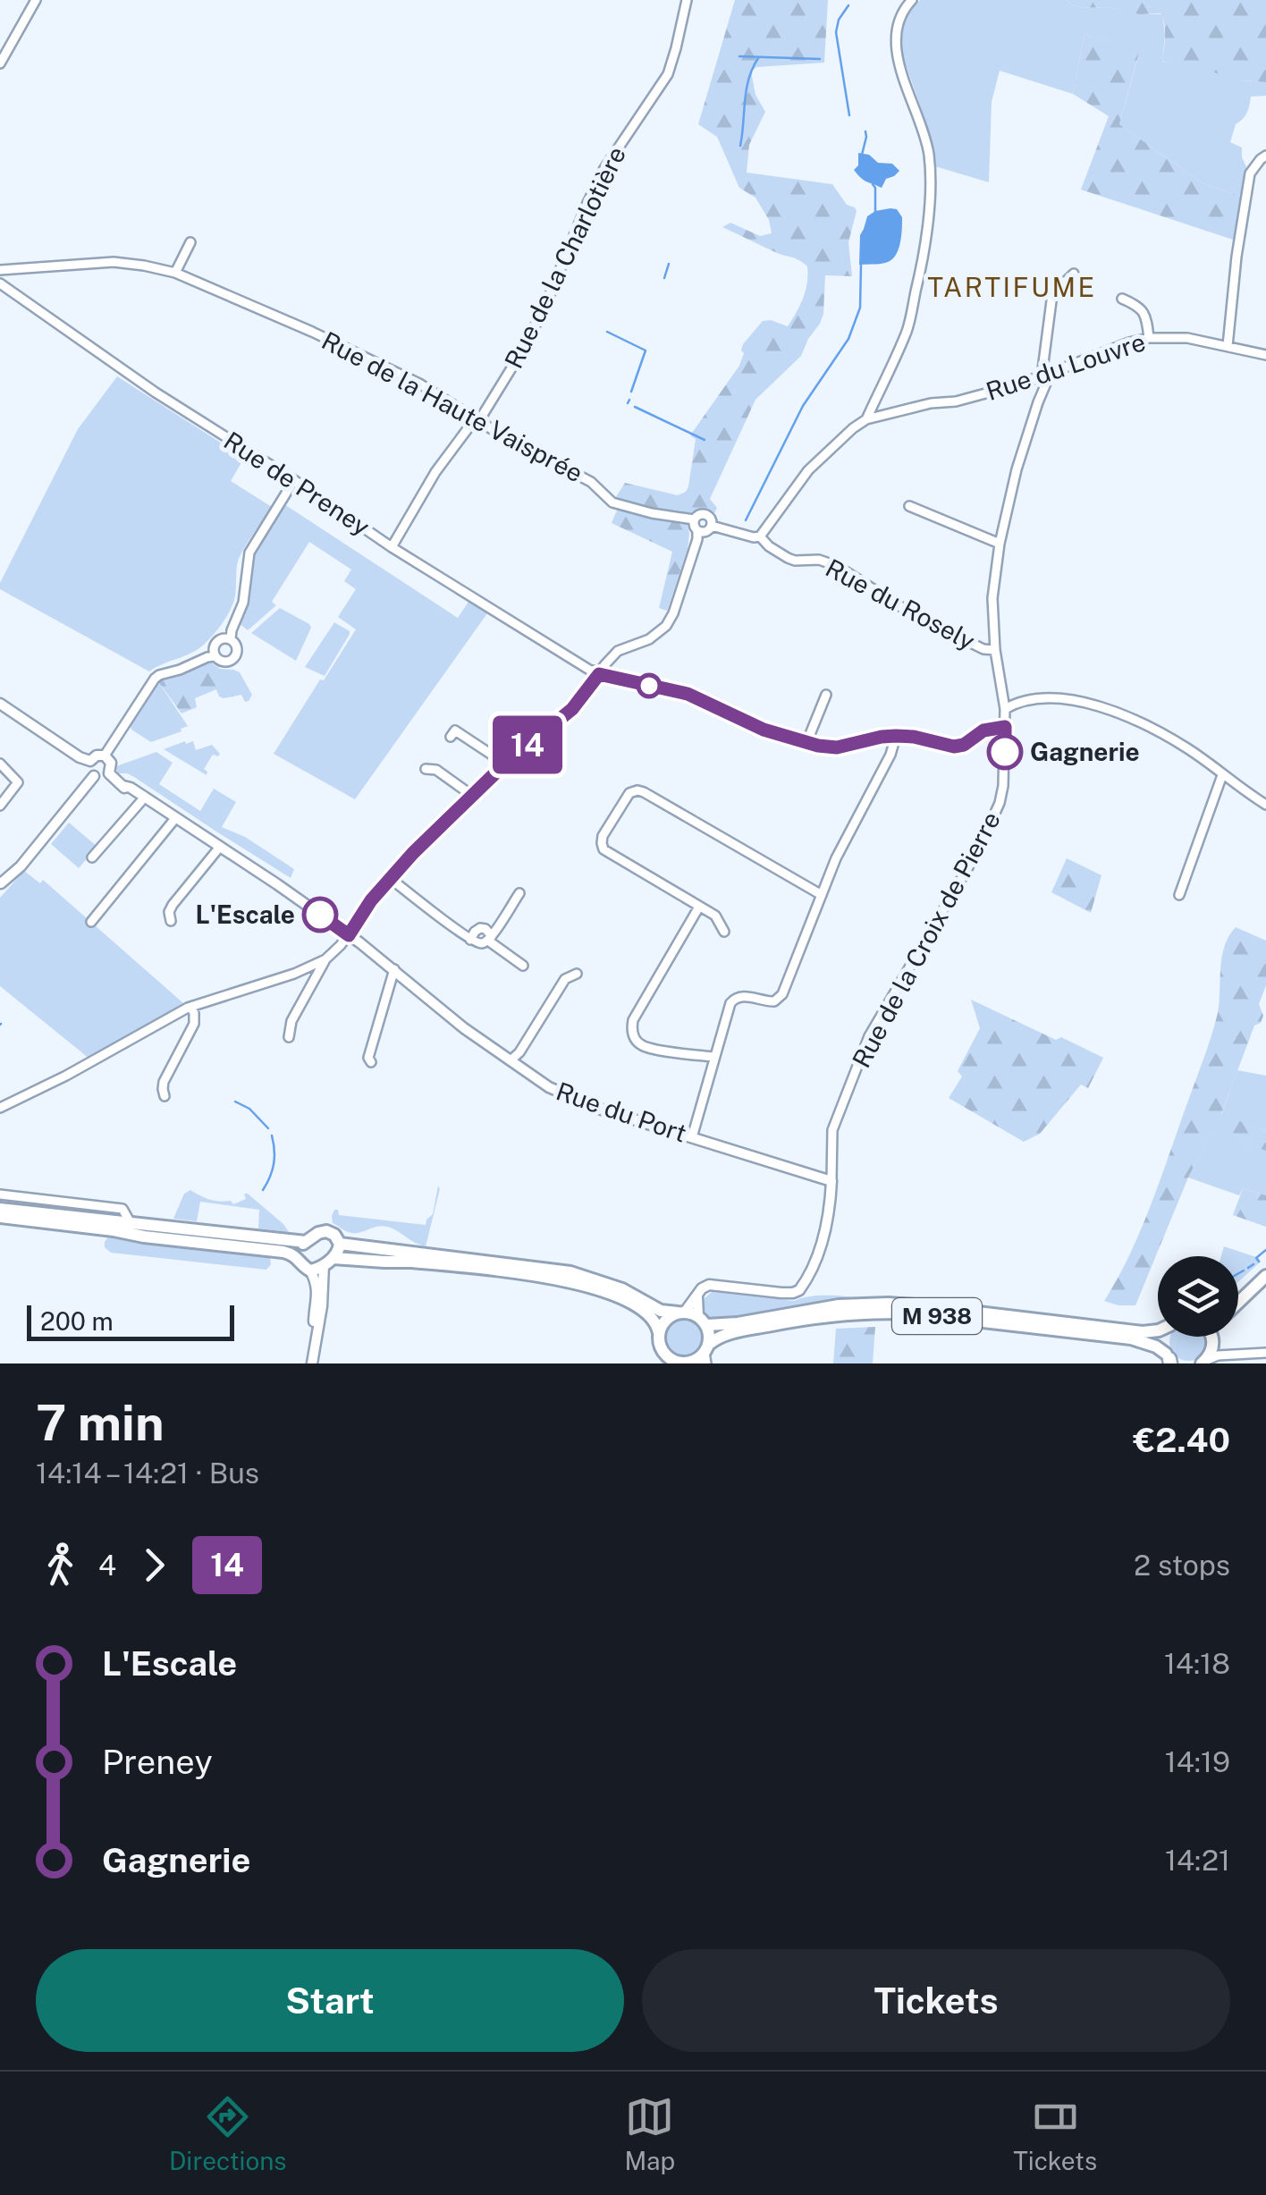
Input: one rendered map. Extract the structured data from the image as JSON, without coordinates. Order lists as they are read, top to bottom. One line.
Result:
{"streets":{"main road":["M 938"],"street":["Rue de la Charlotière","Rue du Louvre","Rue de la Haute Vaisprée","Rue de Preney","Rue du Rosely","Rue de la Croix de Pierre","Rue du Port"]},"crossings":[["Rue de la Charlotière","Rue de la Haute Vaisprée"],["Rue de la Charlotière","Rue de Preney"],["Rue du Louvre","Rue de la Croix de Pierre"],["Rue de Preney","Rue de la Croix de Pierre"],["Rue du Rosely","Rue de la Croix de Pierre"],["Rue de la Croix de Pierre","Rue du Port"]],"districts":["TARTIFUME"],"places":["Gagnerie","L'Escale"],"lines":["bus line 14"],"scale_bar":"200 m","page":{"on_map":"14","scale":"200 m","heading":["7 min","14:14 – 14:21 · Bus","€2.40"],"legs":["4","14","2 stops"],"list":[{"name":"L'Escale","value":"14:18"},{"name":"Preney","value":"14:19"},{"name":"Gagnerie","value":"14:21"}],"buttons":["Start","Tickets"],"tabs":["Directions","Map","Tickets"]}}
